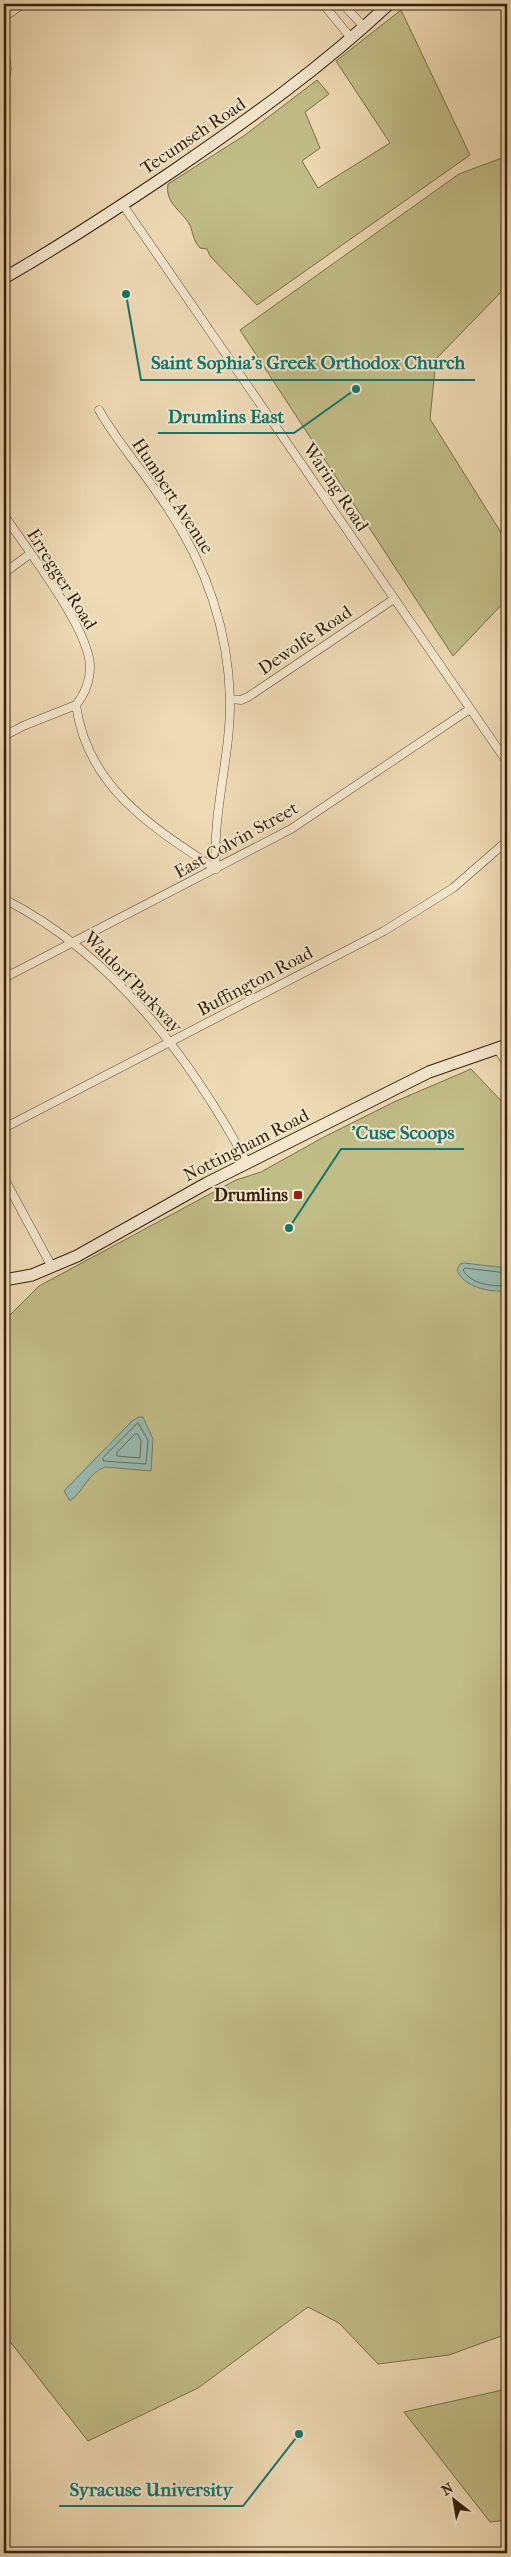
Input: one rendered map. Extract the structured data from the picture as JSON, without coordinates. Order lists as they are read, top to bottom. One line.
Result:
{"streets":{"street":["Tecumseh Road","Waring Road","Humbert Avenue","Erregger Road","Dewolfe Road","East Colvin Street","Buffington Road","Waldorf Parkway","Nottingham Road"]},"crossings":[["Tecumseh Road","Waring Road"],["Waring Road","Dewolfe Road"],["Waring Road","East Colvin Street"],["Humbert Avenue","Dewolfe Road"],["Humbert Avenue","East Colvin Street"],["East Colvin Street","Waldorf Parkway"],["Buffington Road","Waldorf Parkway"],["Waldorf Parkway","Nottingham Road"]],"places":{"other":["Saint Sophia's Greek Orthodox Church","Drumlins East","'Cuse Scoops","Syracuse University"],"transit":["Drumlins"]},"north":"top left"}
